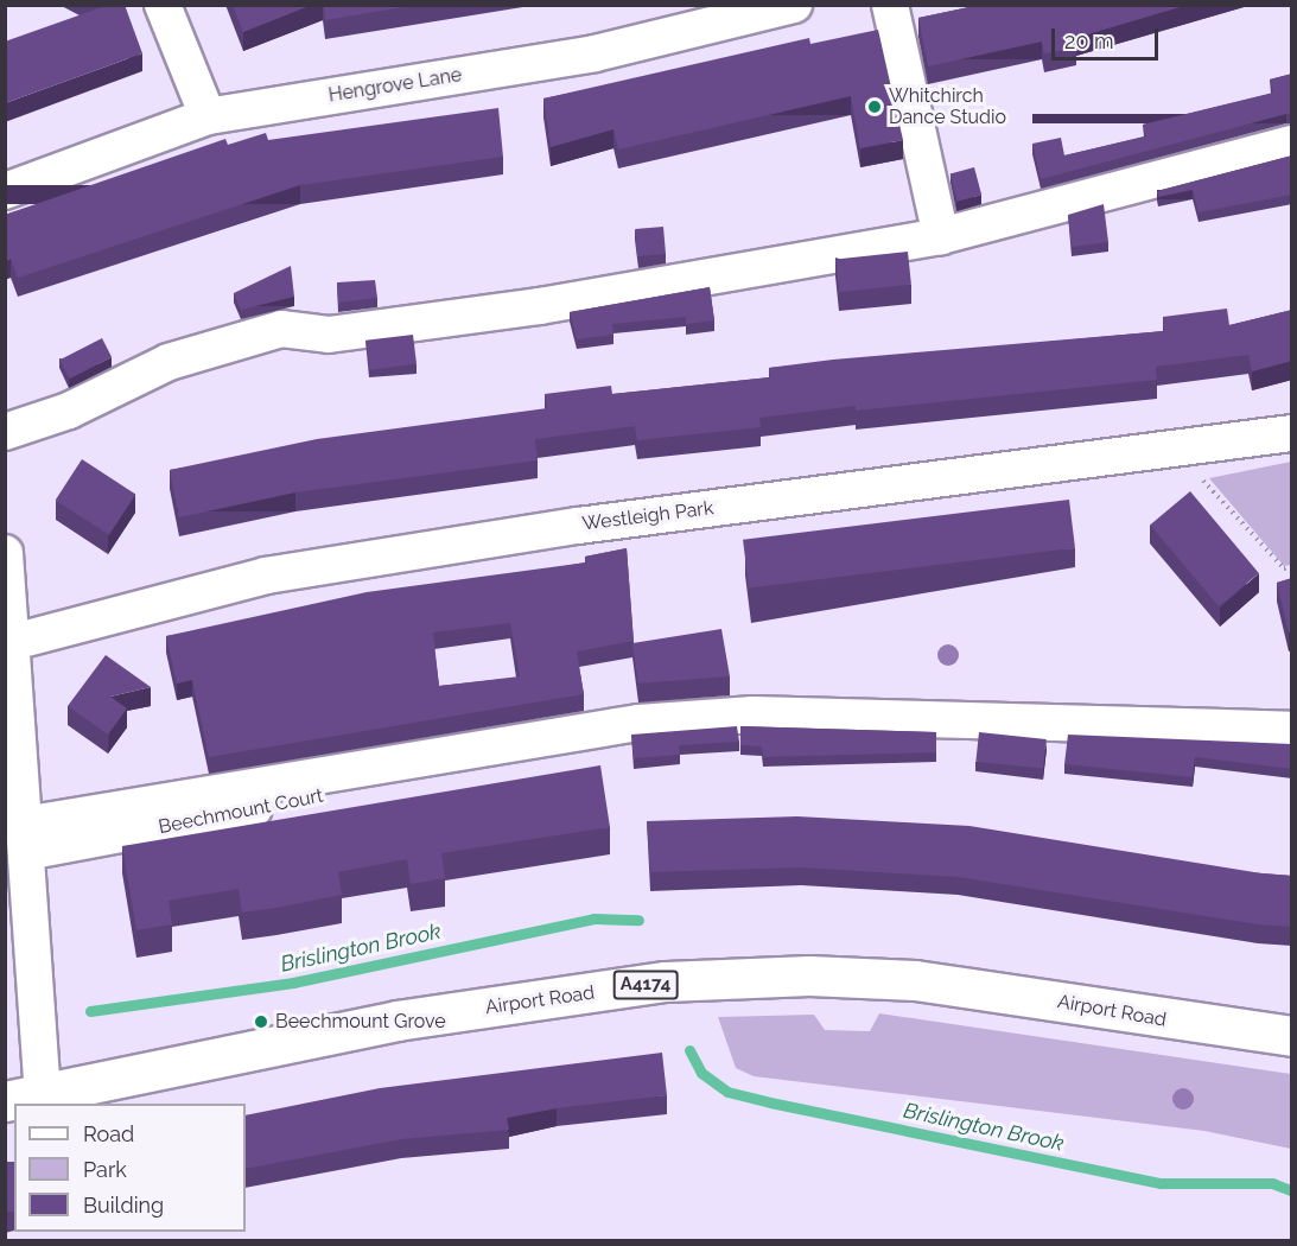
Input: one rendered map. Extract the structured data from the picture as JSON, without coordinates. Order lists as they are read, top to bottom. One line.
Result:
{"streets":{"highway":["A4174","Airport Road"],"street":["Hengrove Lane","Westleigh Park","Beechmount Court"]},"water":["Brislington Brook"],"places":["Whitchirch Dance Studio","Beechmount Grove"],"legend":["Road","Park","Building"],"scale_bar":"20 m"}
